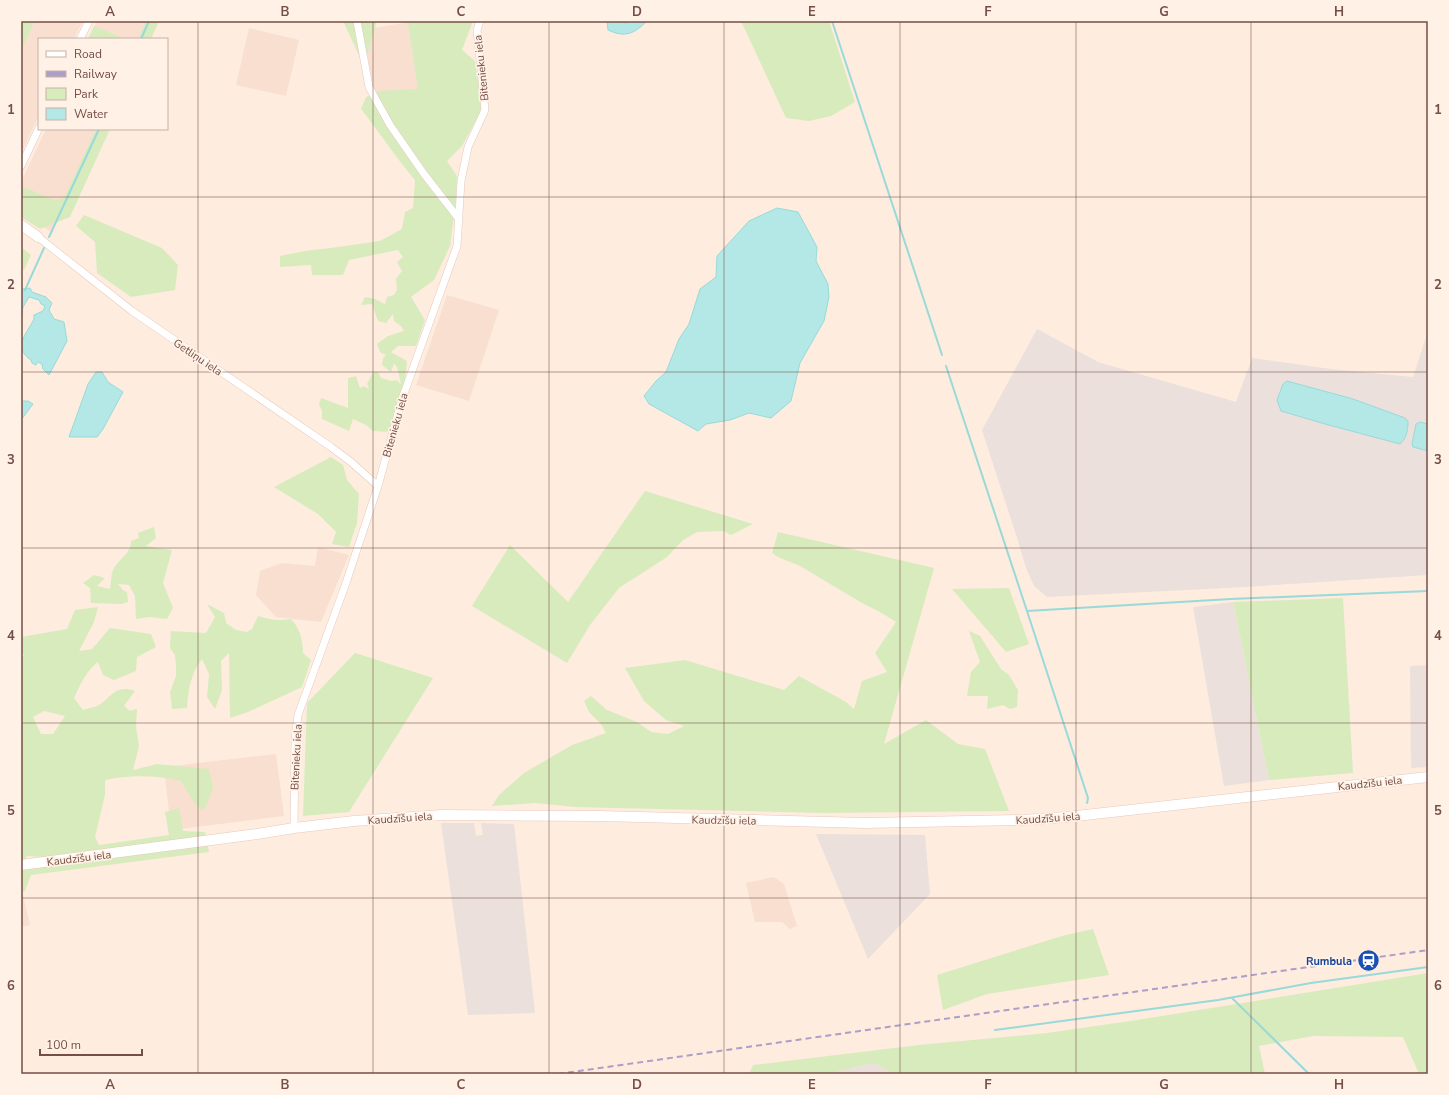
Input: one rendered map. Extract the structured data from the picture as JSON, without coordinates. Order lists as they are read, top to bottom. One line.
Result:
{"streets":{"street":["Bitenieku iela","Getliņu iela","Kaudzīšu iela"]},"crossings":[["Bitenieku iela","Getliņu iela"],["Bitenieku iela","Kaudzīšu iela"]],"places":{"station":["Rumbula"]},"legend":["Road","Railway","Park","Water"],"scale_bar":"100 m","grid":{"columns":["A","B","C","D","E","F","G","H"],"rows":["1","2","3","4","5","6"]}}
